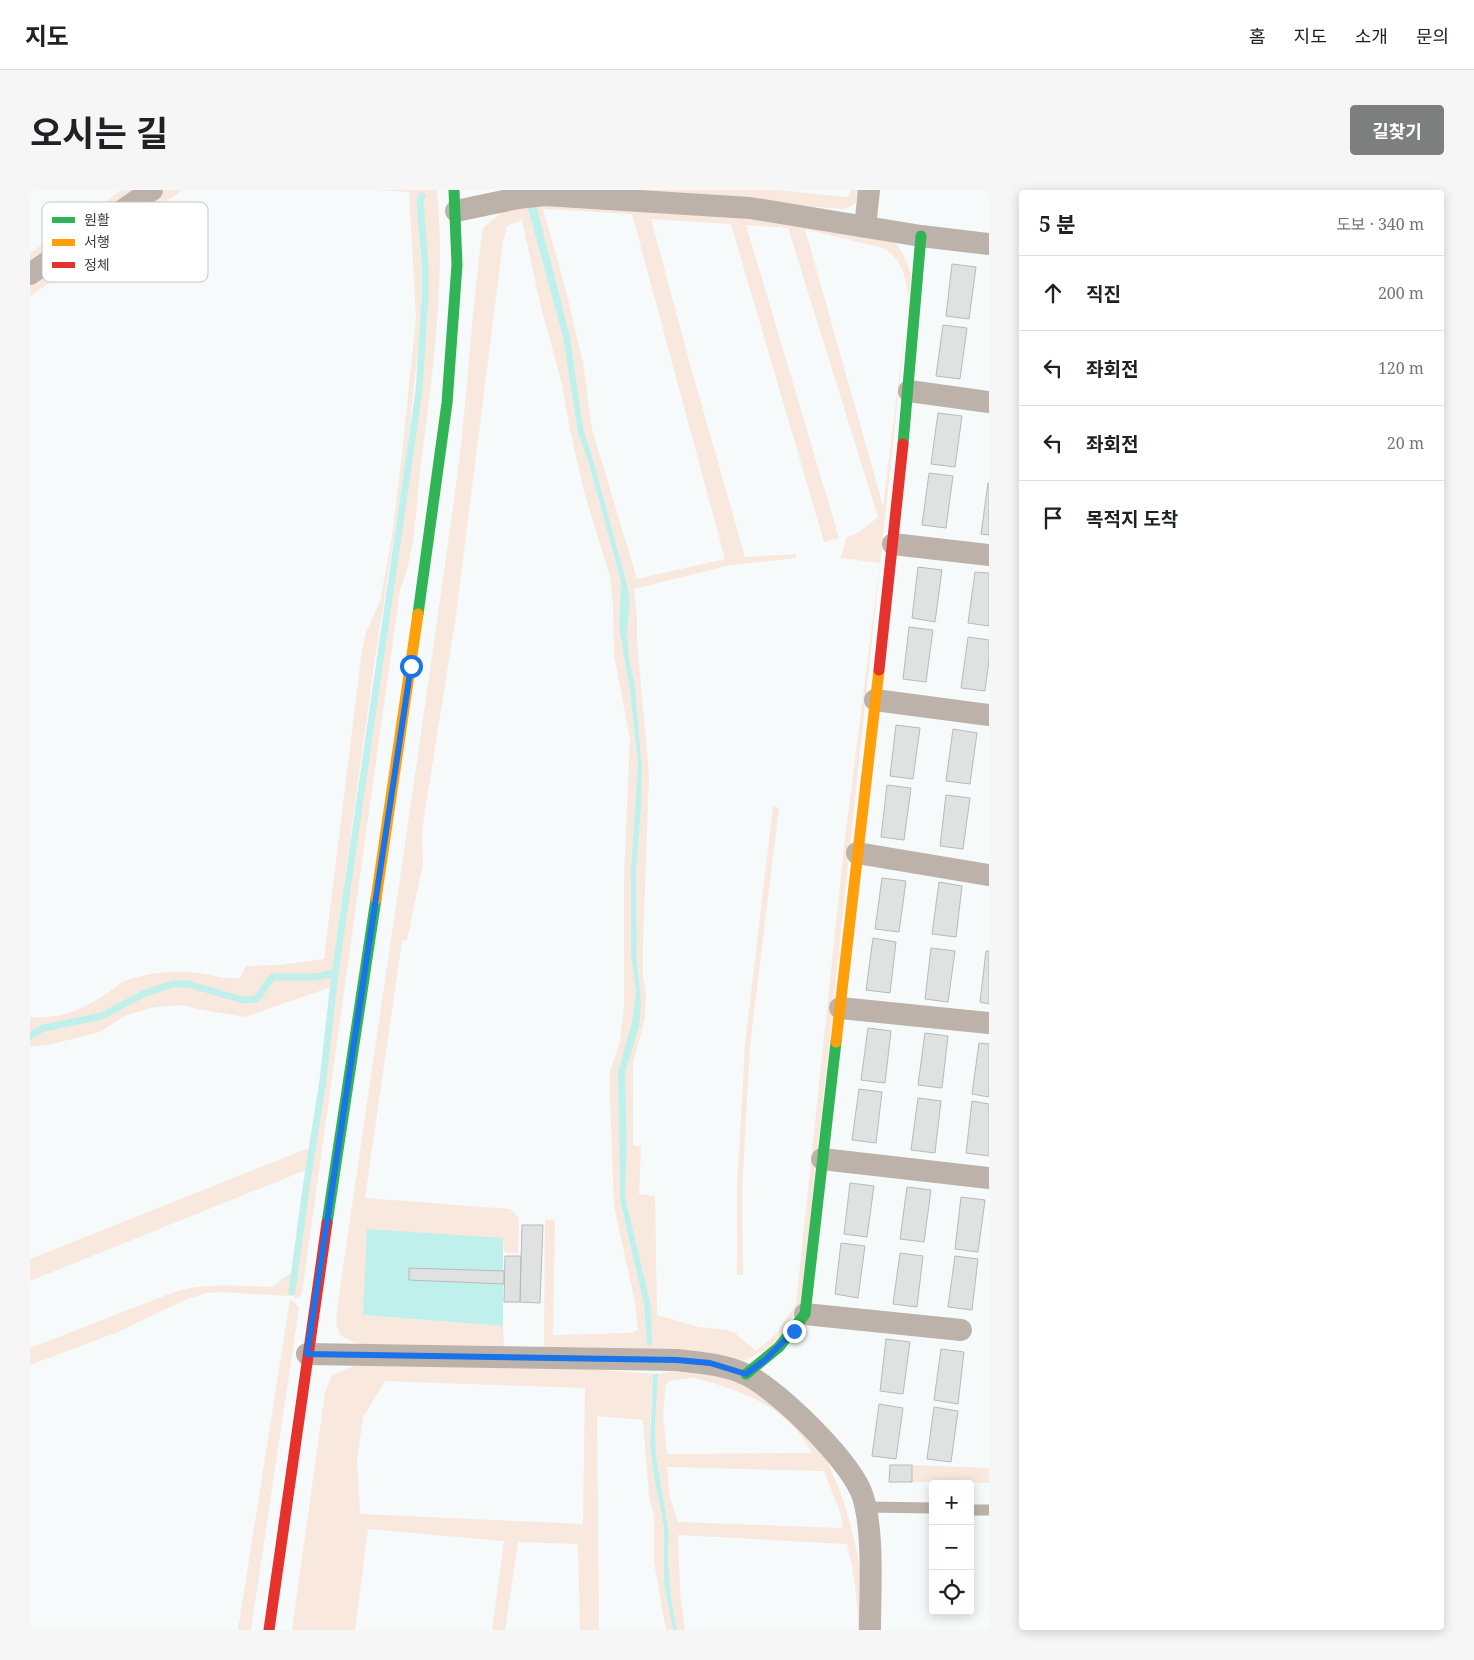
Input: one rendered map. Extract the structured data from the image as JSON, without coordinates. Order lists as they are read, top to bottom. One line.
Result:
{"legend":["원활","서행","정체"],"page":{"header":"지도","nav":["홈","지도","소개","문의"],"title":"오시는 길","buttons":"길찾기","heading":["5 분","도보 · 340 m"],"list":[["직진","200 m"],["좌회전","120 m"],["좌회전","20 m"],"목적지 도착"],"map_buttons":["+","−"]}}
